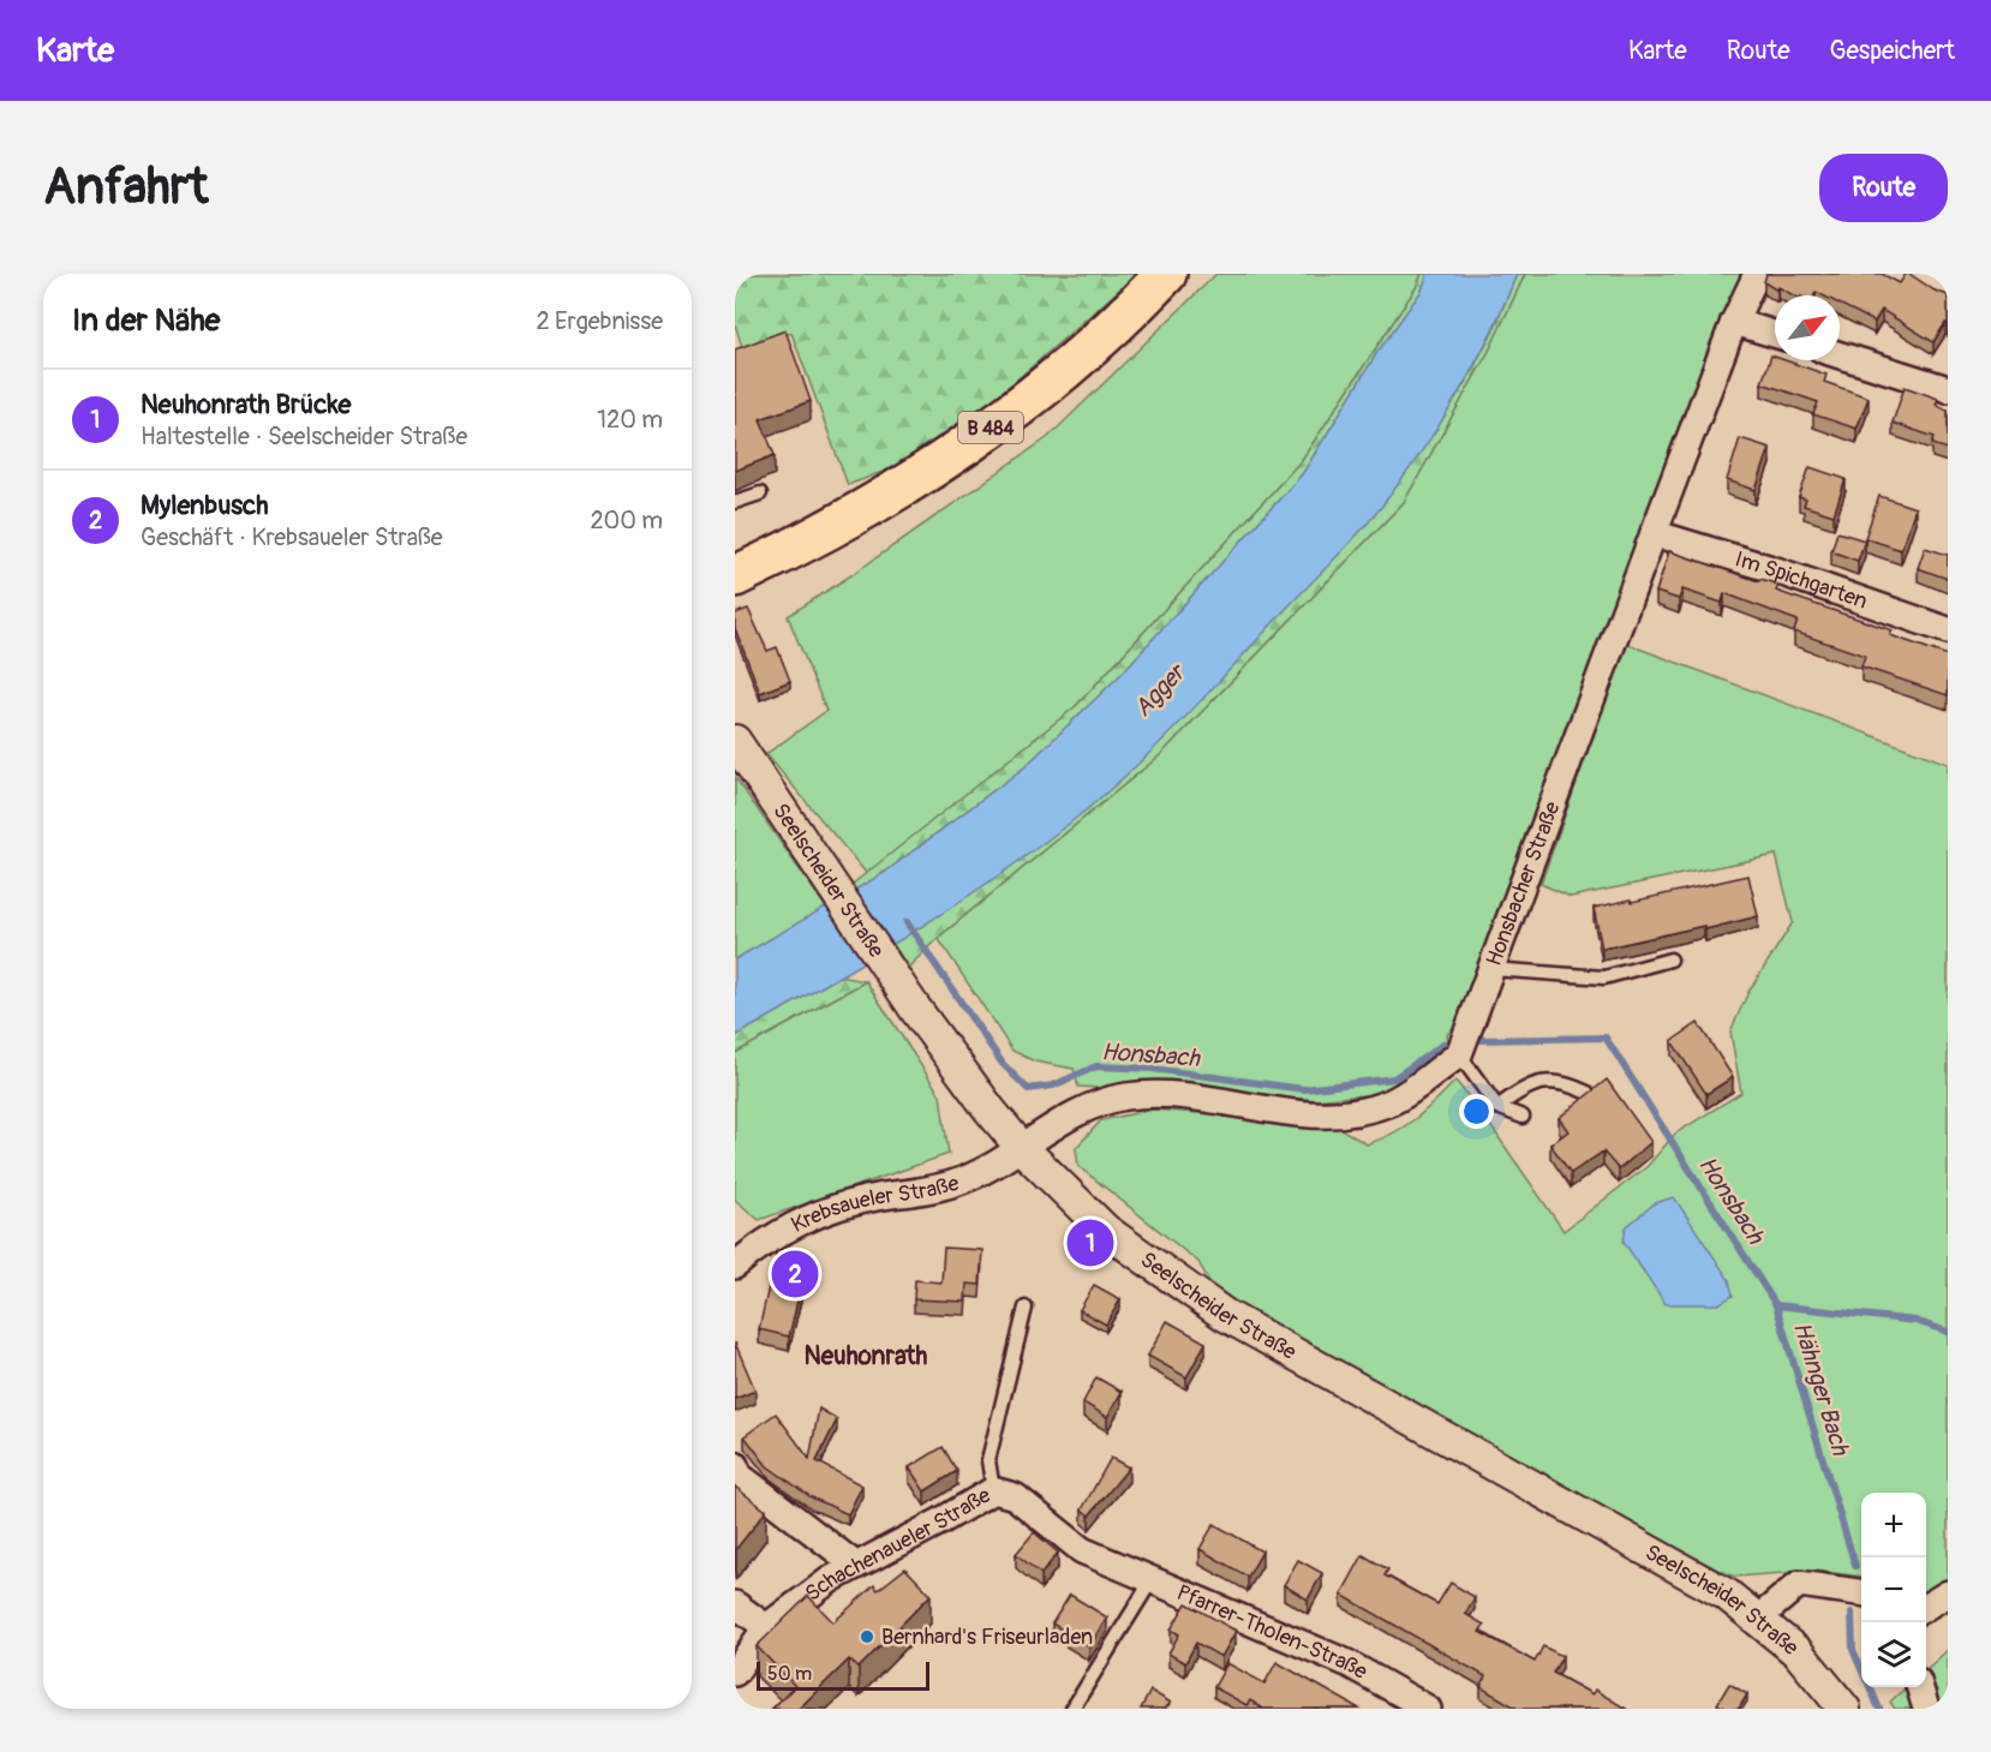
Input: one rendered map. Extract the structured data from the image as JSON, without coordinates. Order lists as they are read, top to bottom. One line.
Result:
{"streets":{"main road":["B 484"],"street":["Im Spichgarten","Seelscheider Straße","Honsbacher Straße","Krebsaueler Straße","Schachenaueler Straße","Pfarrer-Tholen-Straße"]},"crossings":[["Im Spichgarten","Honsbacher Straße"],["Seelscheider Straße","Krebsaueler Straße"],["Schachenaueler Straße","Pfarrer-Tholen-Straße"]],"districts":["Neuhonrath"],"water":["Agger","Honsbach","Hähnger Bach"],"places":["Bernhard's Friseurladen"],"scale_bar":"50 m","north":"top right","page":{"header":"Karte","nav":["Karte","Route","Gespeichert"],"buttons":"Route","title":"Anfahrt","heading":["In der Nähe","2 Ergebnisse"],"list":[{"mark":"1","name":"Neuhonrath Brücke","note":"Haltestelle · Seelscheider Straße","value":"120 m"},{"mark":"2","name":"Mylenbusch","note":"Geschäft · Krebsaueler Straße","value":"200 m"}],"pins":["1","2"],"map_buttons":["+","−"],"scale":"50 m"}}
